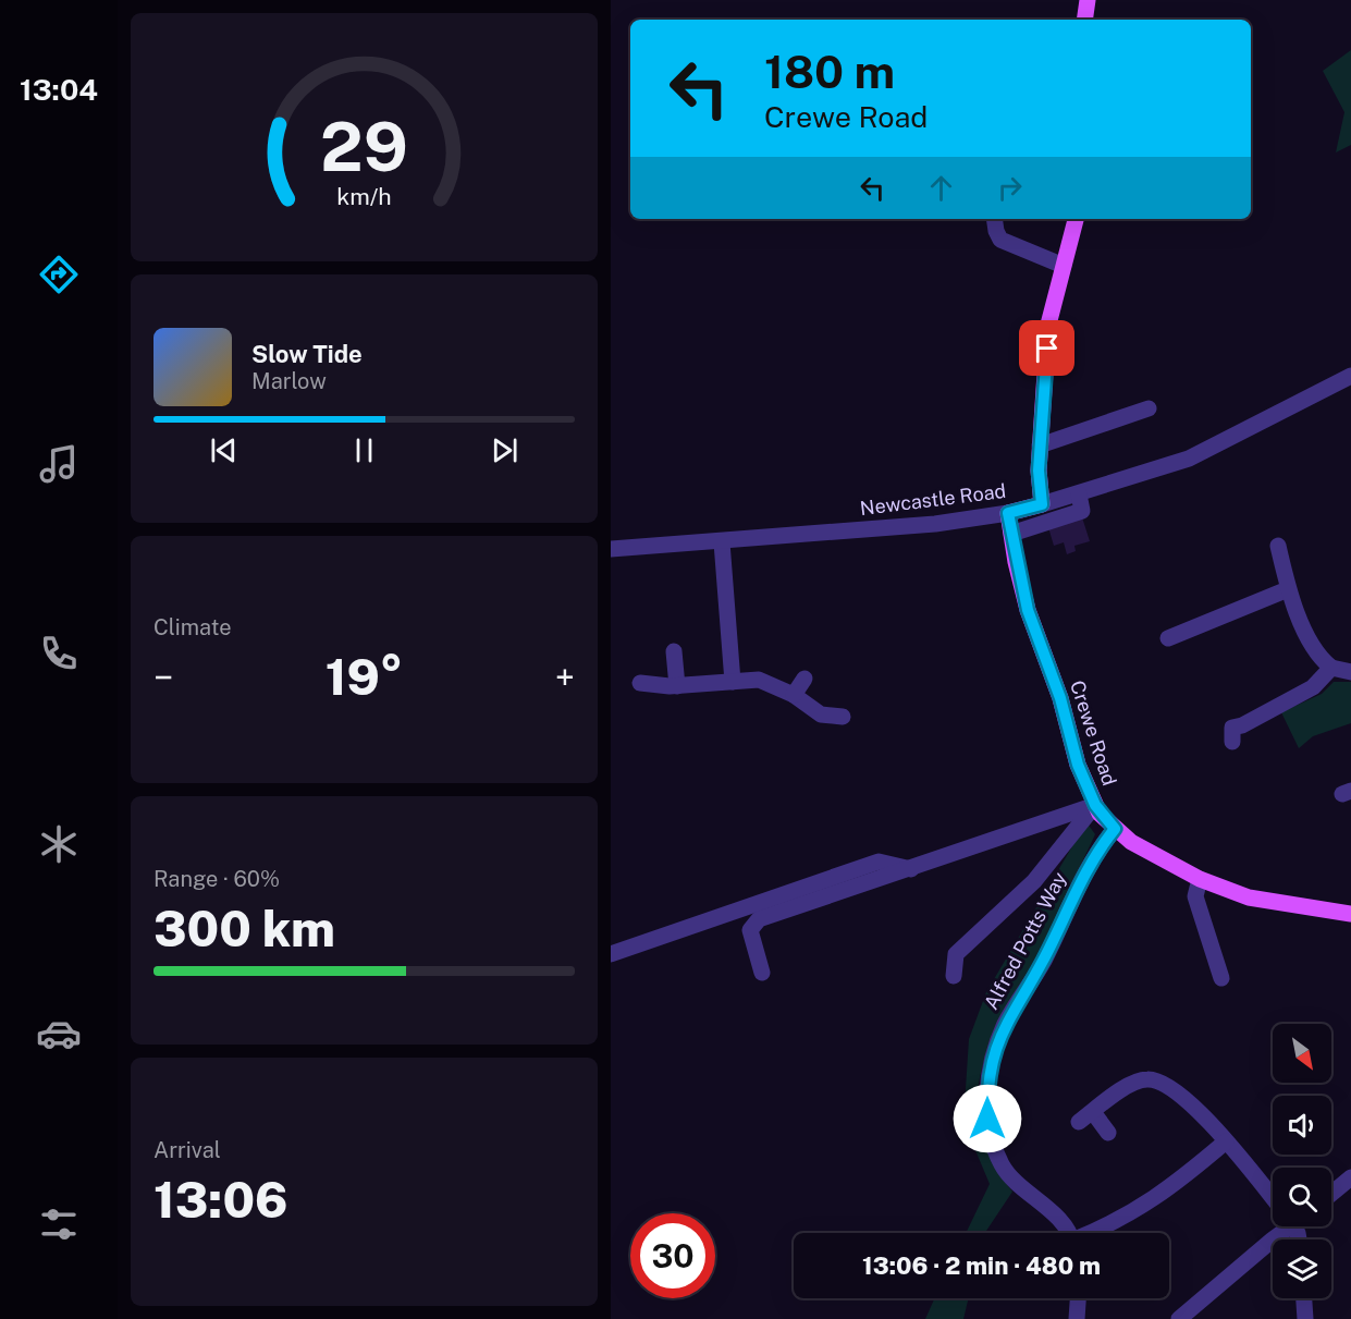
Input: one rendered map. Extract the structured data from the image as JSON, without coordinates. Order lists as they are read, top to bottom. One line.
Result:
{"streets":{"main road":["Newcastle Road","Crewe Road"],"street":["Alfred Potts Way"]},"crossings":[["Newcastle Road","Crewe Road"],["Crewe Road","Alfred Potts Way"]],"north":"bottom right","page":{"tabs":"13:04","turn":["180 m","Crewe Road"],"song":["Slow Tide","Marlow"],"tile":["Climate",["Range · 60%","300 km"],["Arrival","13:06"]],"heat":["−","19°","+"],"limit":"30","trip":"13:06 · 2 min · 480 m","gauge":["29","km/h"]}}
